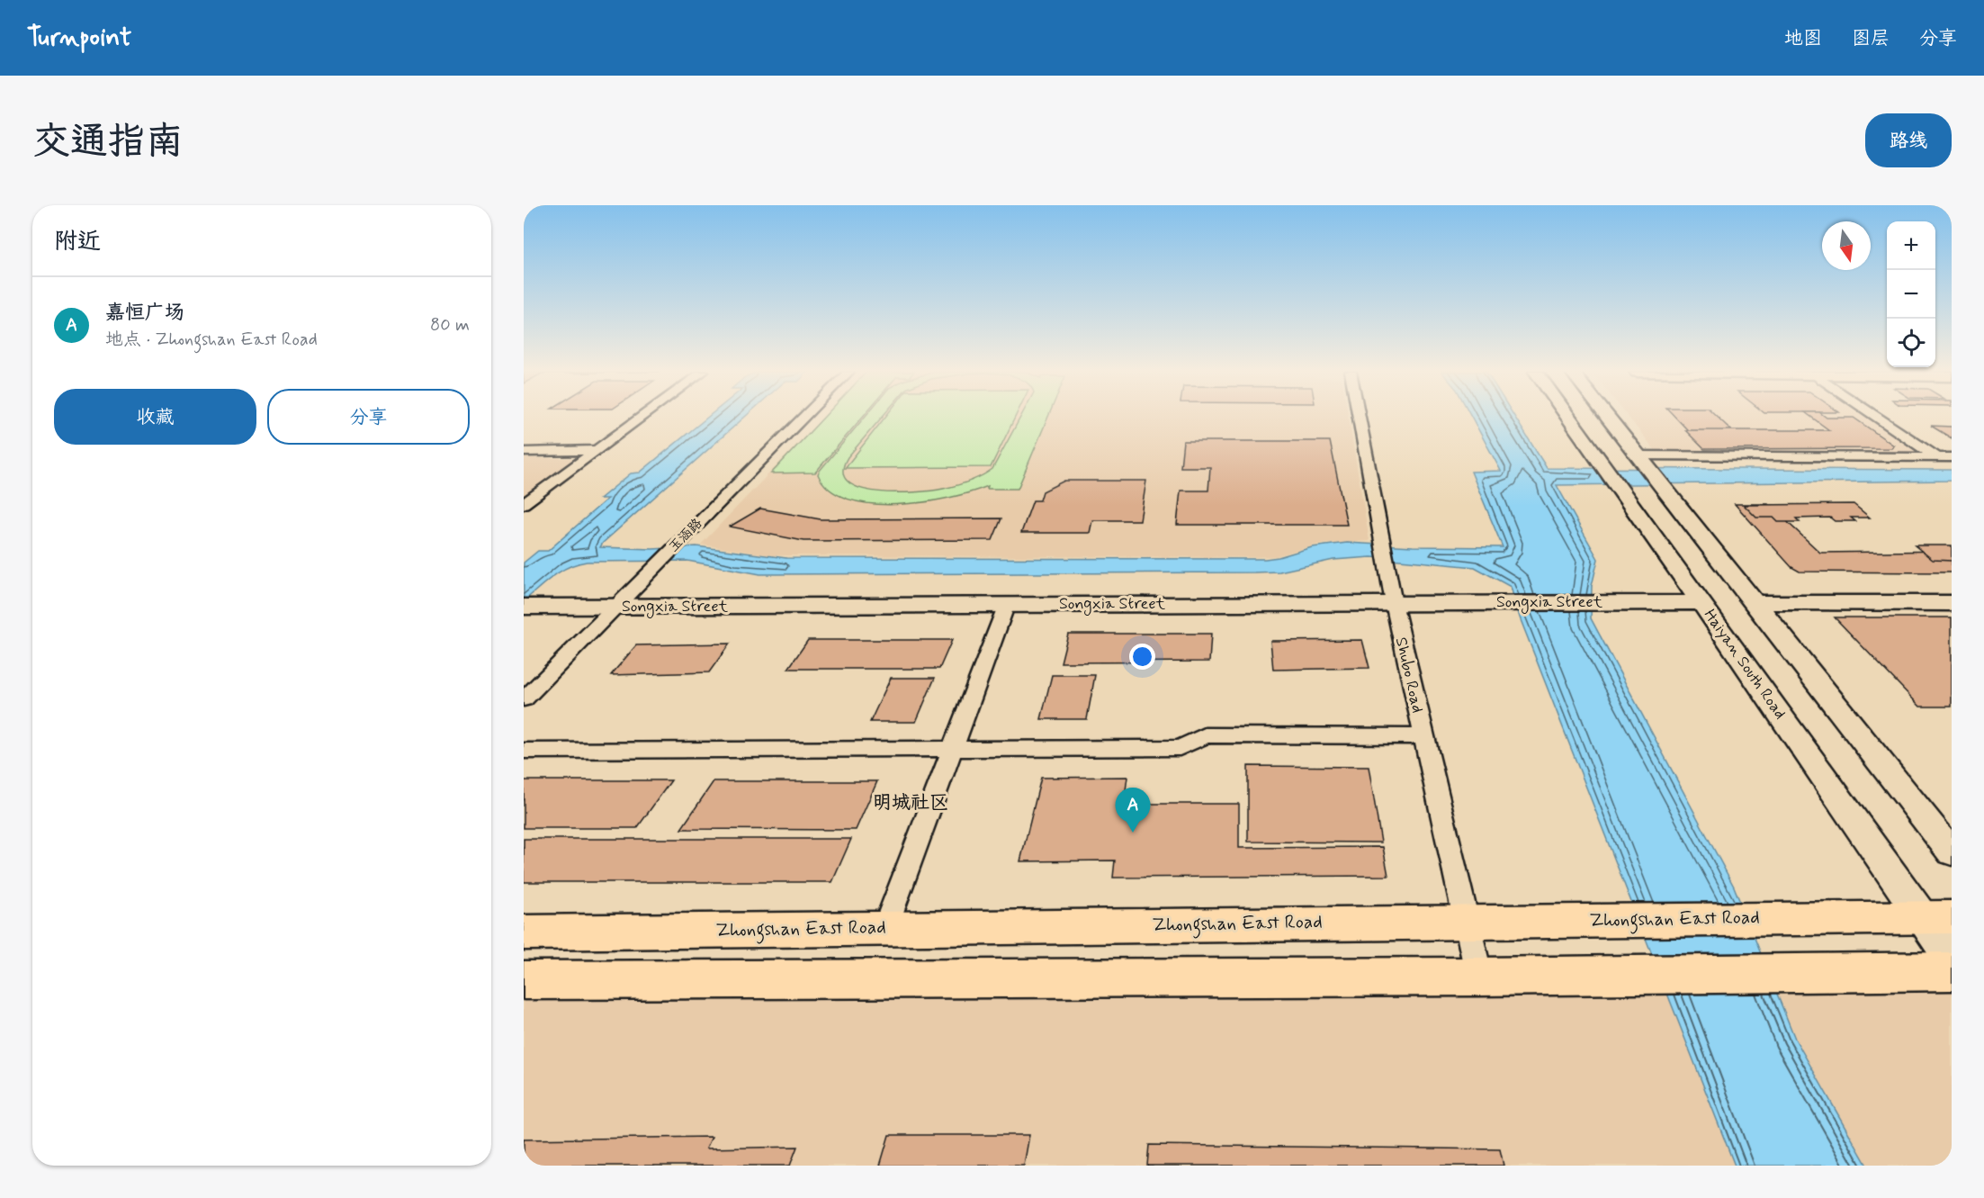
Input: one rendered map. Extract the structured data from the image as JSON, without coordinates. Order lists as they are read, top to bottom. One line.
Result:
{"streets":{"main road":["Songxia Street","Haiyan South Road","Zhongshan East Road"],"street":["玉涵路","Shubo Road"]},"crossings":[["玉涵路","Songxia Street"],["Songxia Street","Haiyan South Road"],["Songxia Street","Shubo Road"],["Haiyan South Road","Zhongshan East Road"],["Shubo Road","Zhongshan East Road"]],"districts":["明城社区"],"north":"bottom","page":{"header":"Turnpoint","nav":["地图","图层","分享"],"buttons":["路线",["收藏","分享"]],"title":"交通指南","heading":"附近","map_buttons":["+","−"],"list":[{"mark":"A","name":"嘉恒广场","note":"地点 · Zhongshan East Road","value":"80 m"}],"pins":"A"}}
